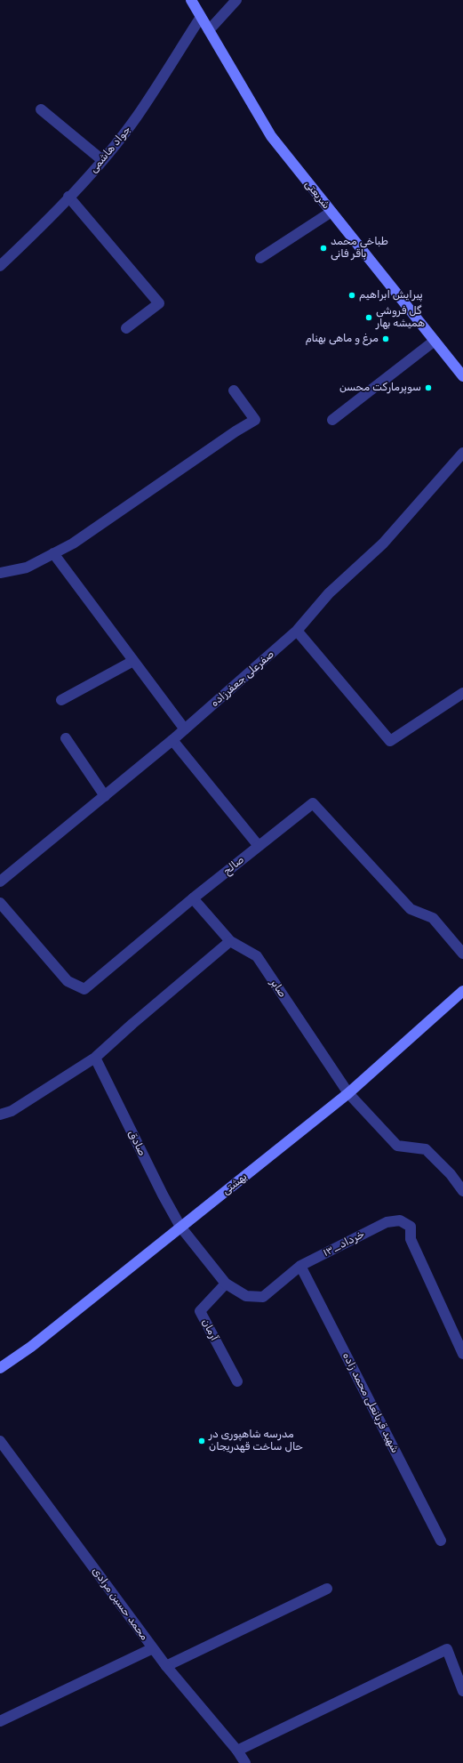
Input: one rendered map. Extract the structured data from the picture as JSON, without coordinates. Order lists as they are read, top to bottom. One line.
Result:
{"streets":{"street":["جواد هاشمی","شریعتی","صفرعلی جعفرزاده","صالح","صابر","صادق","بهشتی","۱۳_خرداد","آرمان","شهید قربانعلی محمد زاده","محمد حسین مرادی"]},"crossings":[["جواد هاشمی","شریعتی"],["صالح","صابر"],["صابر","بهشتی"],["صادق","بهشتی"],["صادق","۱۳_خرداد"],["بهشتی","۱۳_خرداد"],["۱۳_خرداد","آرمان"],["۱۳_خرداد","شهید قربانعلی محمد زاده"]],"places":["طباخی محمد باقر فانی","پیرایش ابراهیم","گل فروشی همیشه بهار","مرغ و ماهی بهنام","سوپرمارکت محسن","مدرسه شاهپوری در حال ساخت قهدریجان"]}
